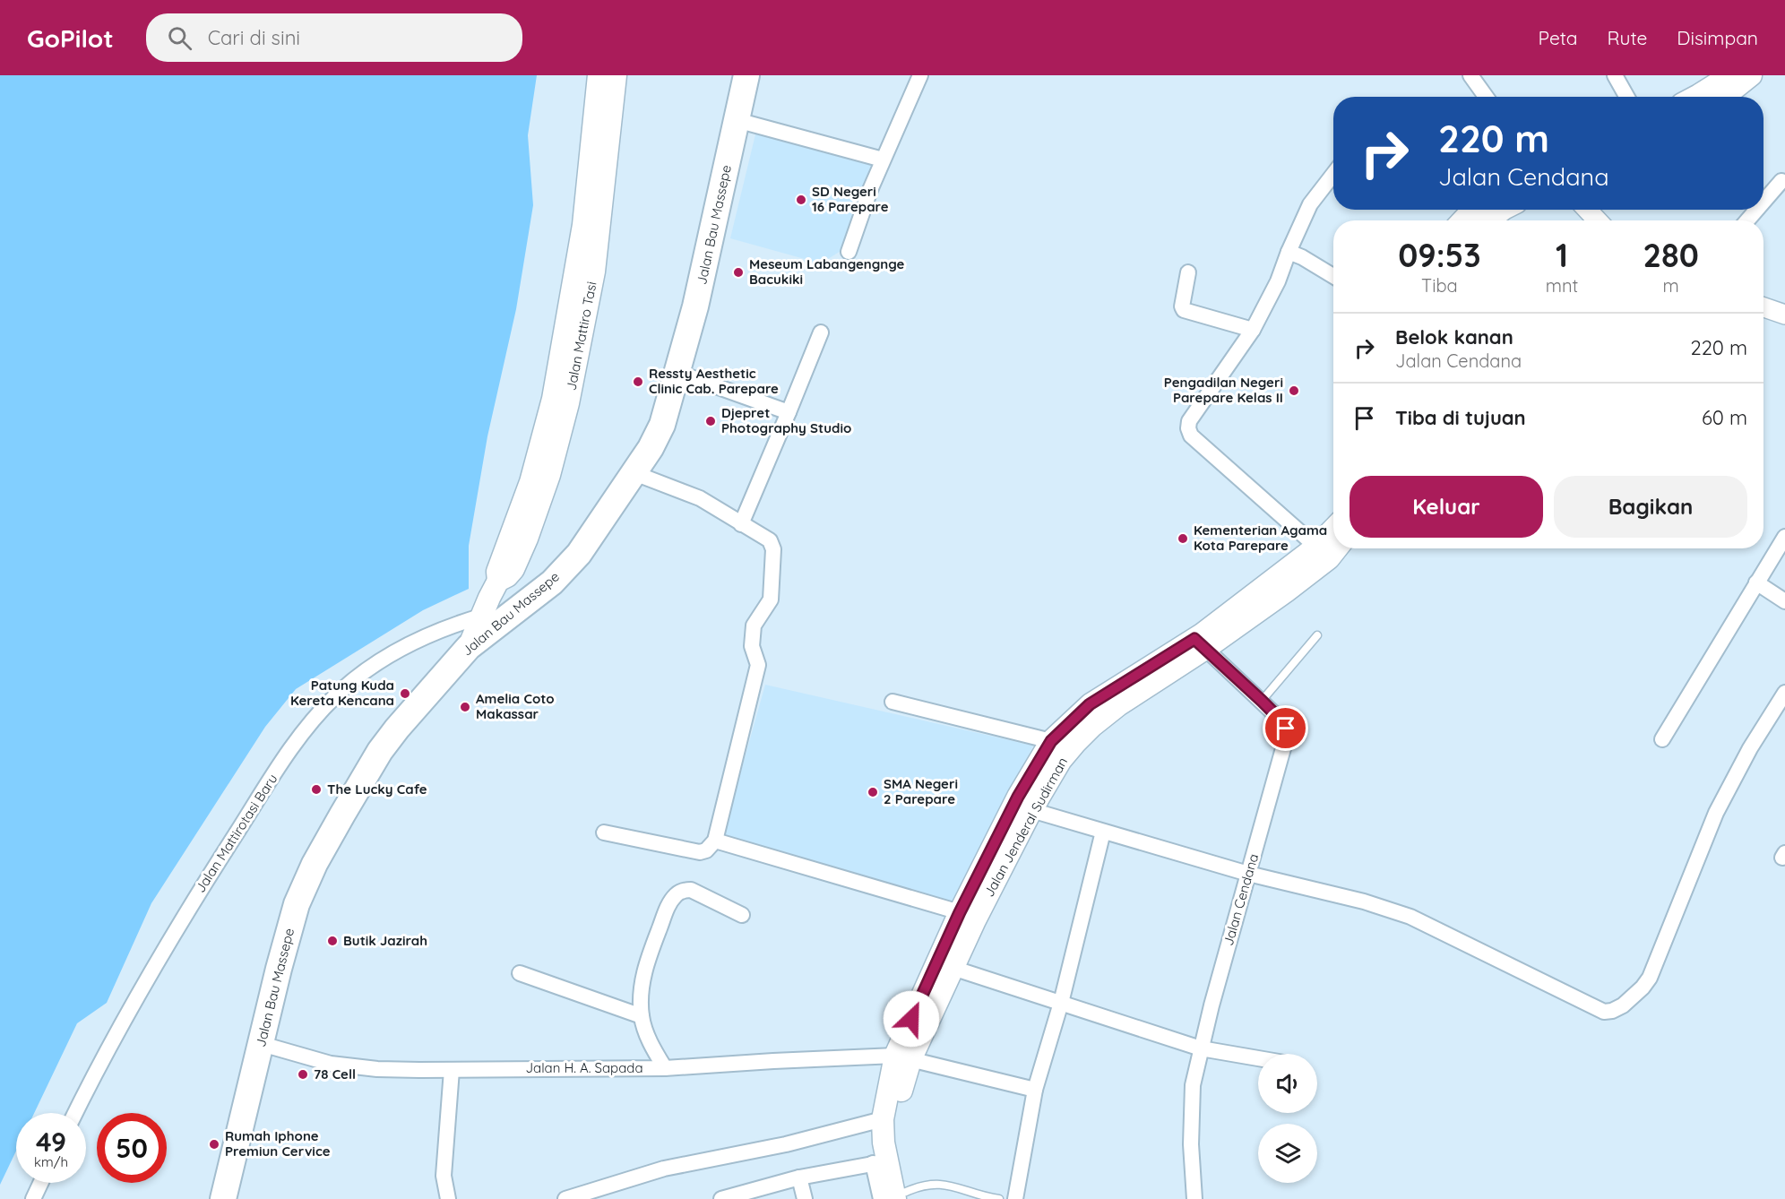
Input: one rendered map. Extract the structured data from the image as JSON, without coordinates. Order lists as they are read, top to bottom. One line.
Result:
{"streets":{"highway":["Jalan Bau Massepe"],"main road":["Jalan Mattiro Tasi","Jalan Jenderal Sudirman"],"street":["Jalan Mattirotasi Baru","Jalan Cendana","Jalan H. A. Sapada"]},"crossings":[["Jalan Bau Massepe","Jalan Mattiro Tasi"],["Jalan Bau Massepe","Jalan H. A. Sapada"],["Jalan Mattiro Tasi","Jalan Mattirotasi Baru"],["Jalan Jenderal Sudirman","Jalan Cendana"],["Jalan Jenderal Sudirman","Jalan H. A. Sapada"]],"places":["SD Negeri 16 Parepare","Meseum Labangengnge Bacukiki","Ressty Aesthetic Clinic Cab. Parepare","Pengadilan Negeri Parepare Kelas II","Djepret Photography Studio","Kementerian Agama Kota Parepare","Patung Kuda Kereta Kencana","Amelia Coto Makassar","The Lucky Cafe","SMA Negeri 2 Parepare","Butik Jazirah","78 Cell","Rumah Iphone Premiun Cervice"],"page":{"header":"GoPilot","search":"Cari di sini","nav":["Peta","Rute","Disimpan"],"turn":["220 m","Jalan Cendana"],"eta":["09:53","Tiba","1","mnt","280","m"],"list":[{"name":"Belok kanan","note":"Jalan Cendana","value":"220 m"},{"name":"Tiba di tujuan","value":"60 m"}],"buttons":["Keluar","Bagikan"],"speed":"49 km/h","limit":"50"}}
